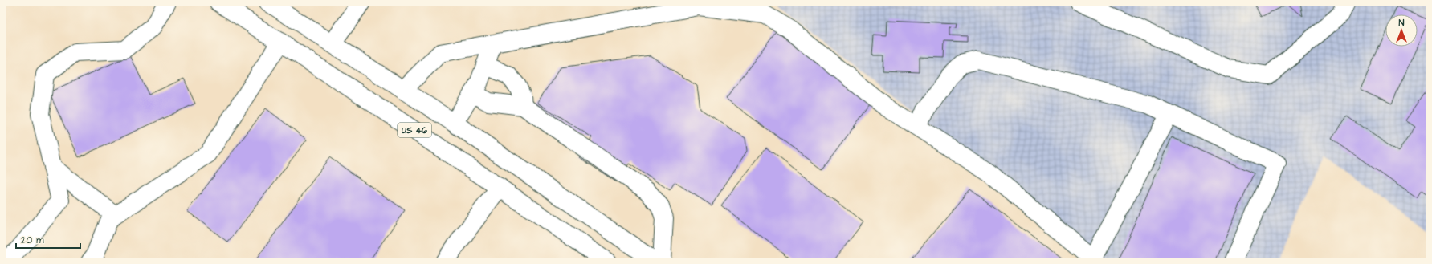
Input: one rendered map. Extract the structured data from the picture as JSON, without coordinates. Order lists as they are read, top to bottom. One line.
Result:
{"streets":{"main road":["US 46"]},"scale_bar":"20 m","north":"top"}
